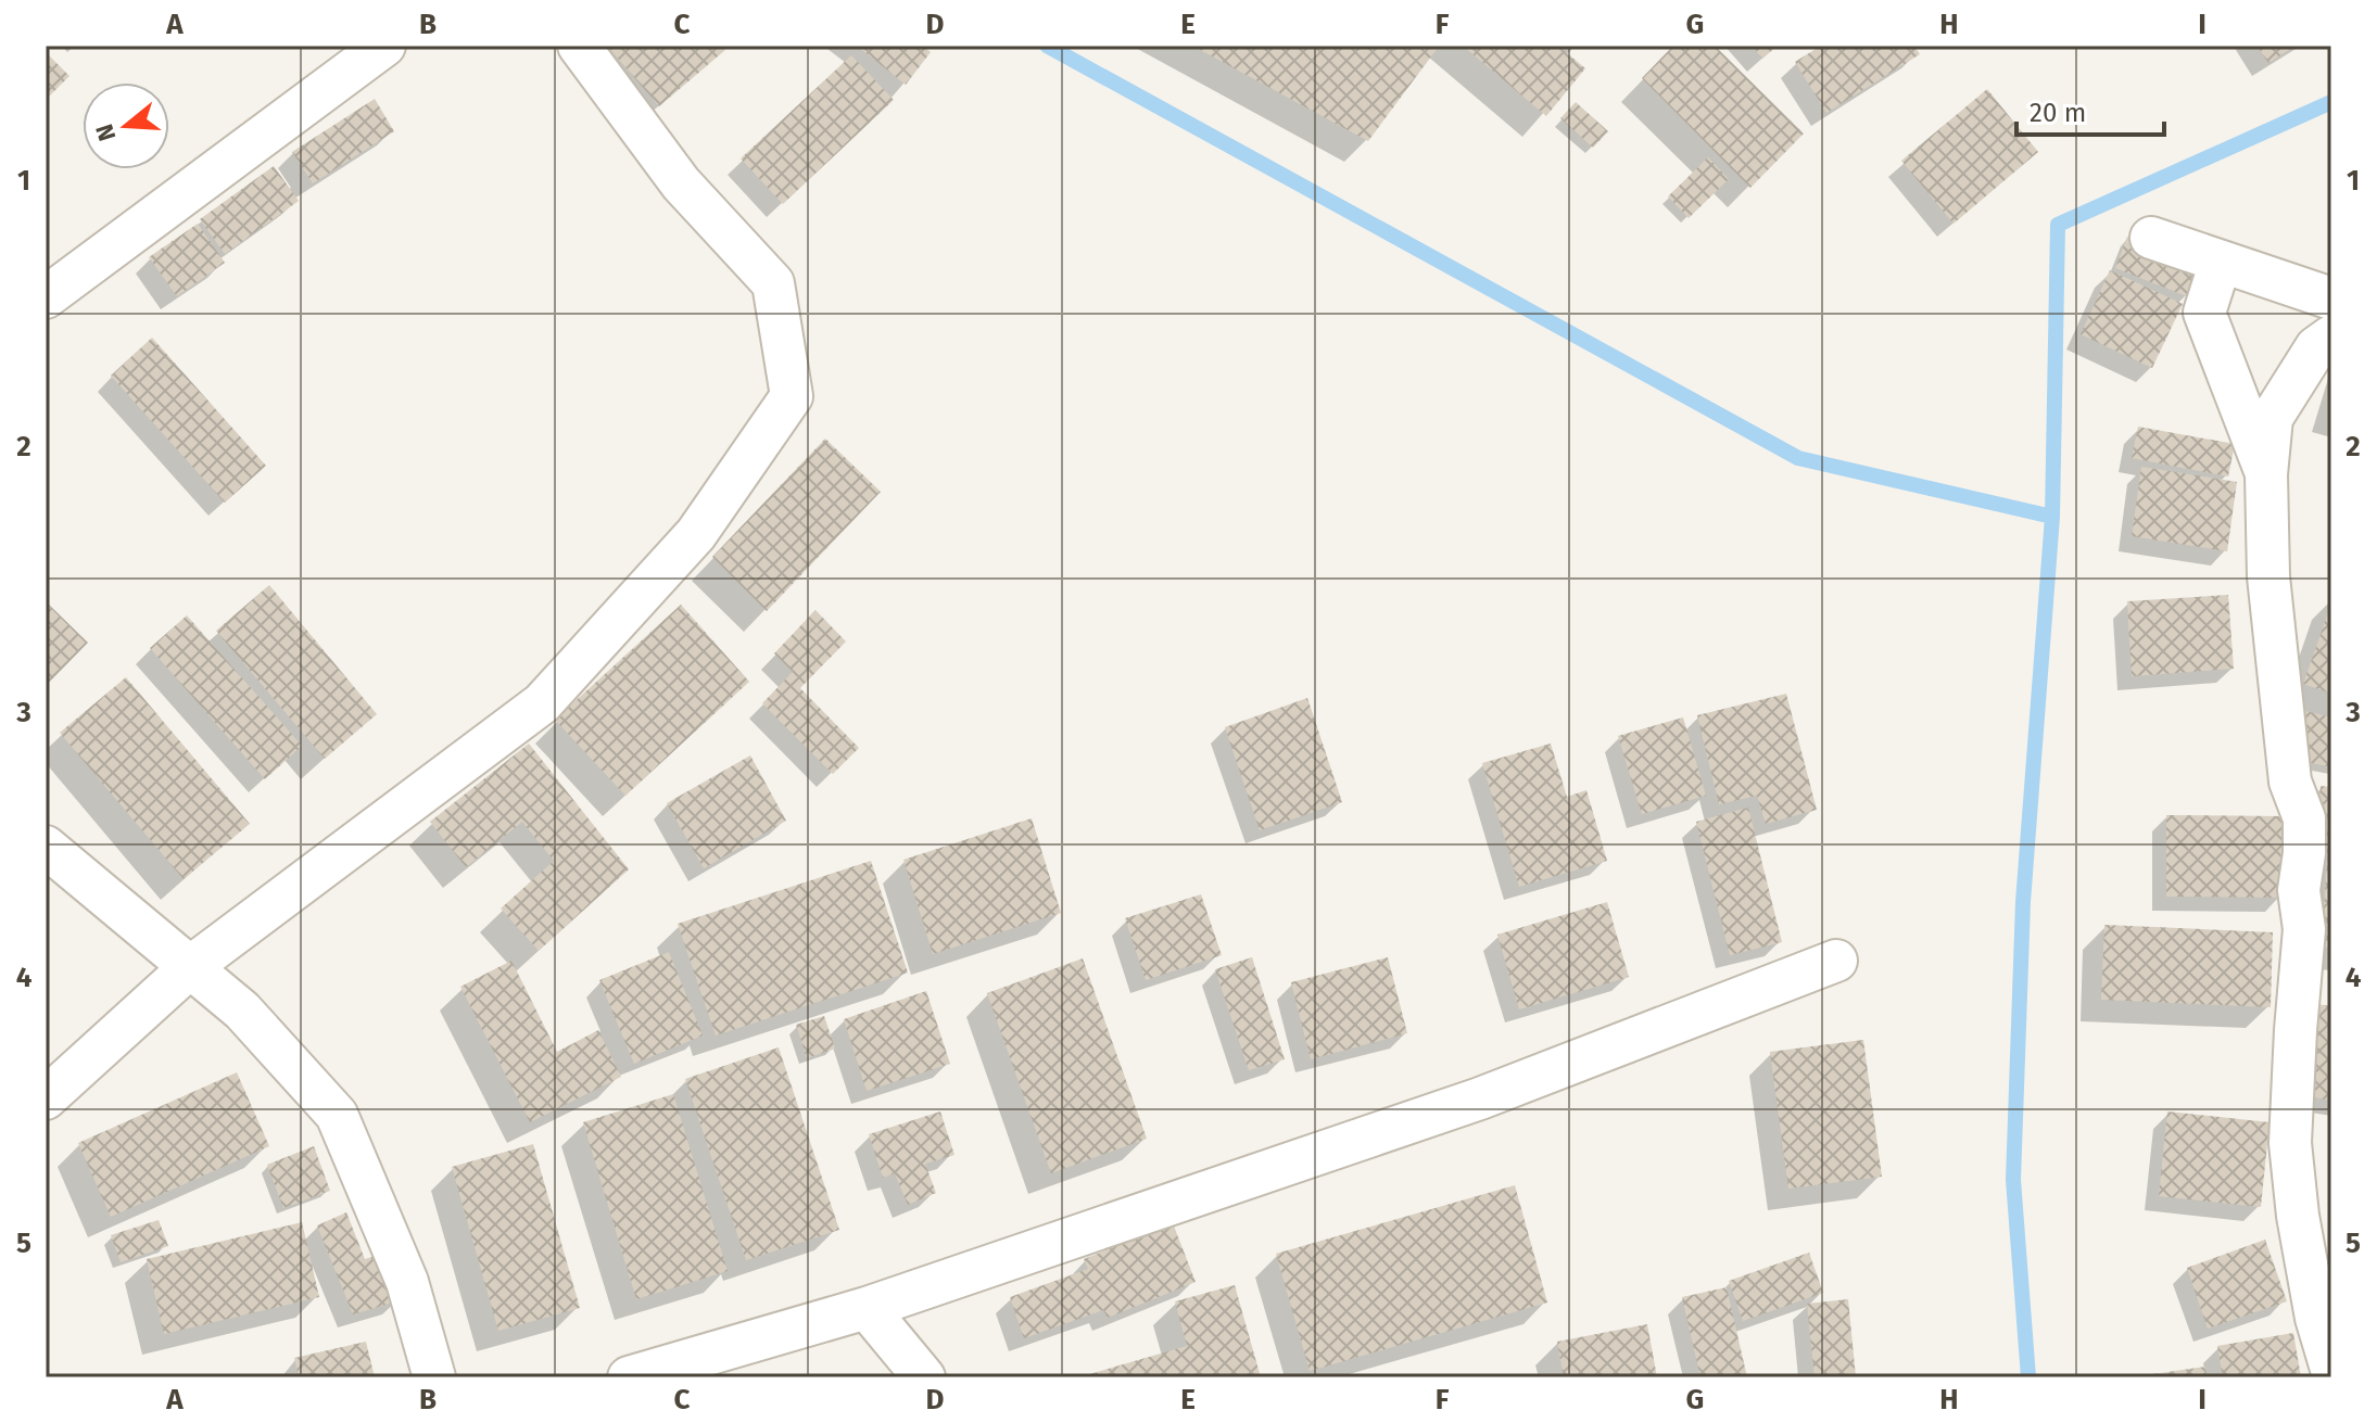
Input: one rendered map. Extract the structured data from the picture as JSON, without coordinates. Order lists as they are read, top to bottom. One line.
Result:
{"scale_bar":"20 m","north":"left","grid":{"columns":["A","B","C","D","E","F","G","H","I"],"rows":["1","2","3","4","5"]}}
